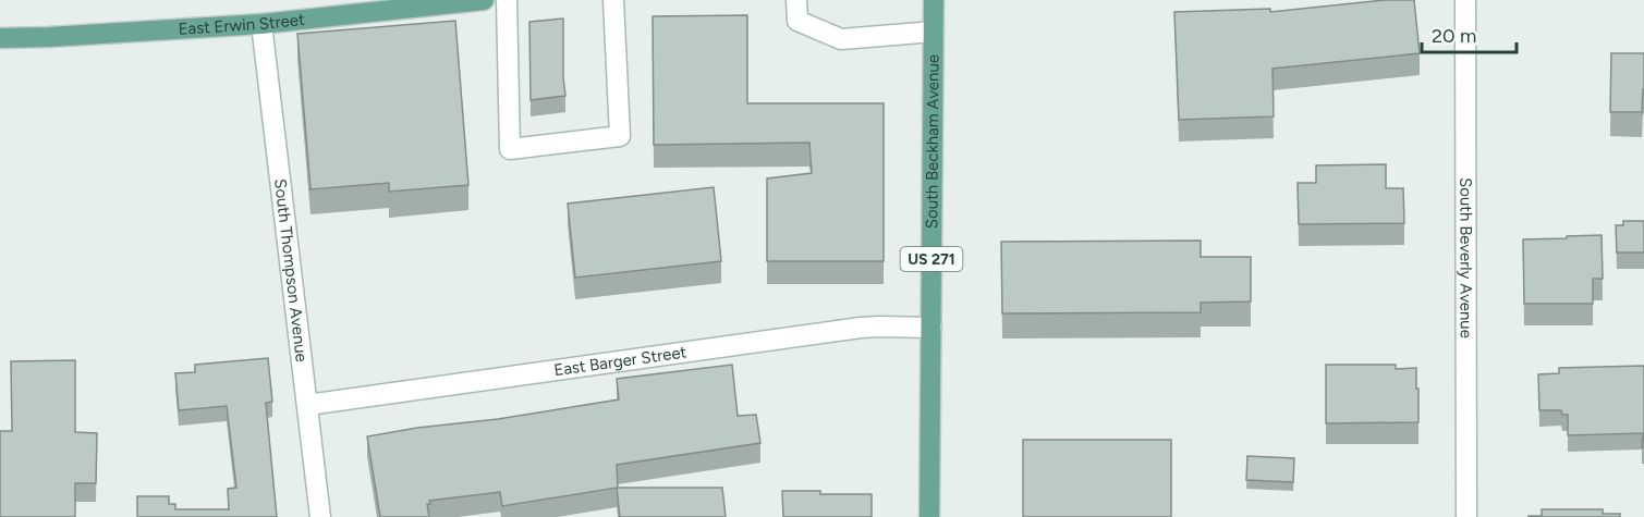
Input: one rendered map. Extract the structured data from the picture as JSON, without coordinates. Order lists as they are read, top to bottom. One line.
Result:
{"streets":{"main road":["East Erwin Street","South Beckham Avenue","US 271"],"street":["South Beverly Avenue","South Thompson Avenue","East Barger Street"]},"crossings":[["East Erwin Street","South Thompson Avenue"],["South Beckham Avenue","East Barger Street"],["South Thompson Avenue","East Barger Street"]],"scale_bar":"20 m"}
